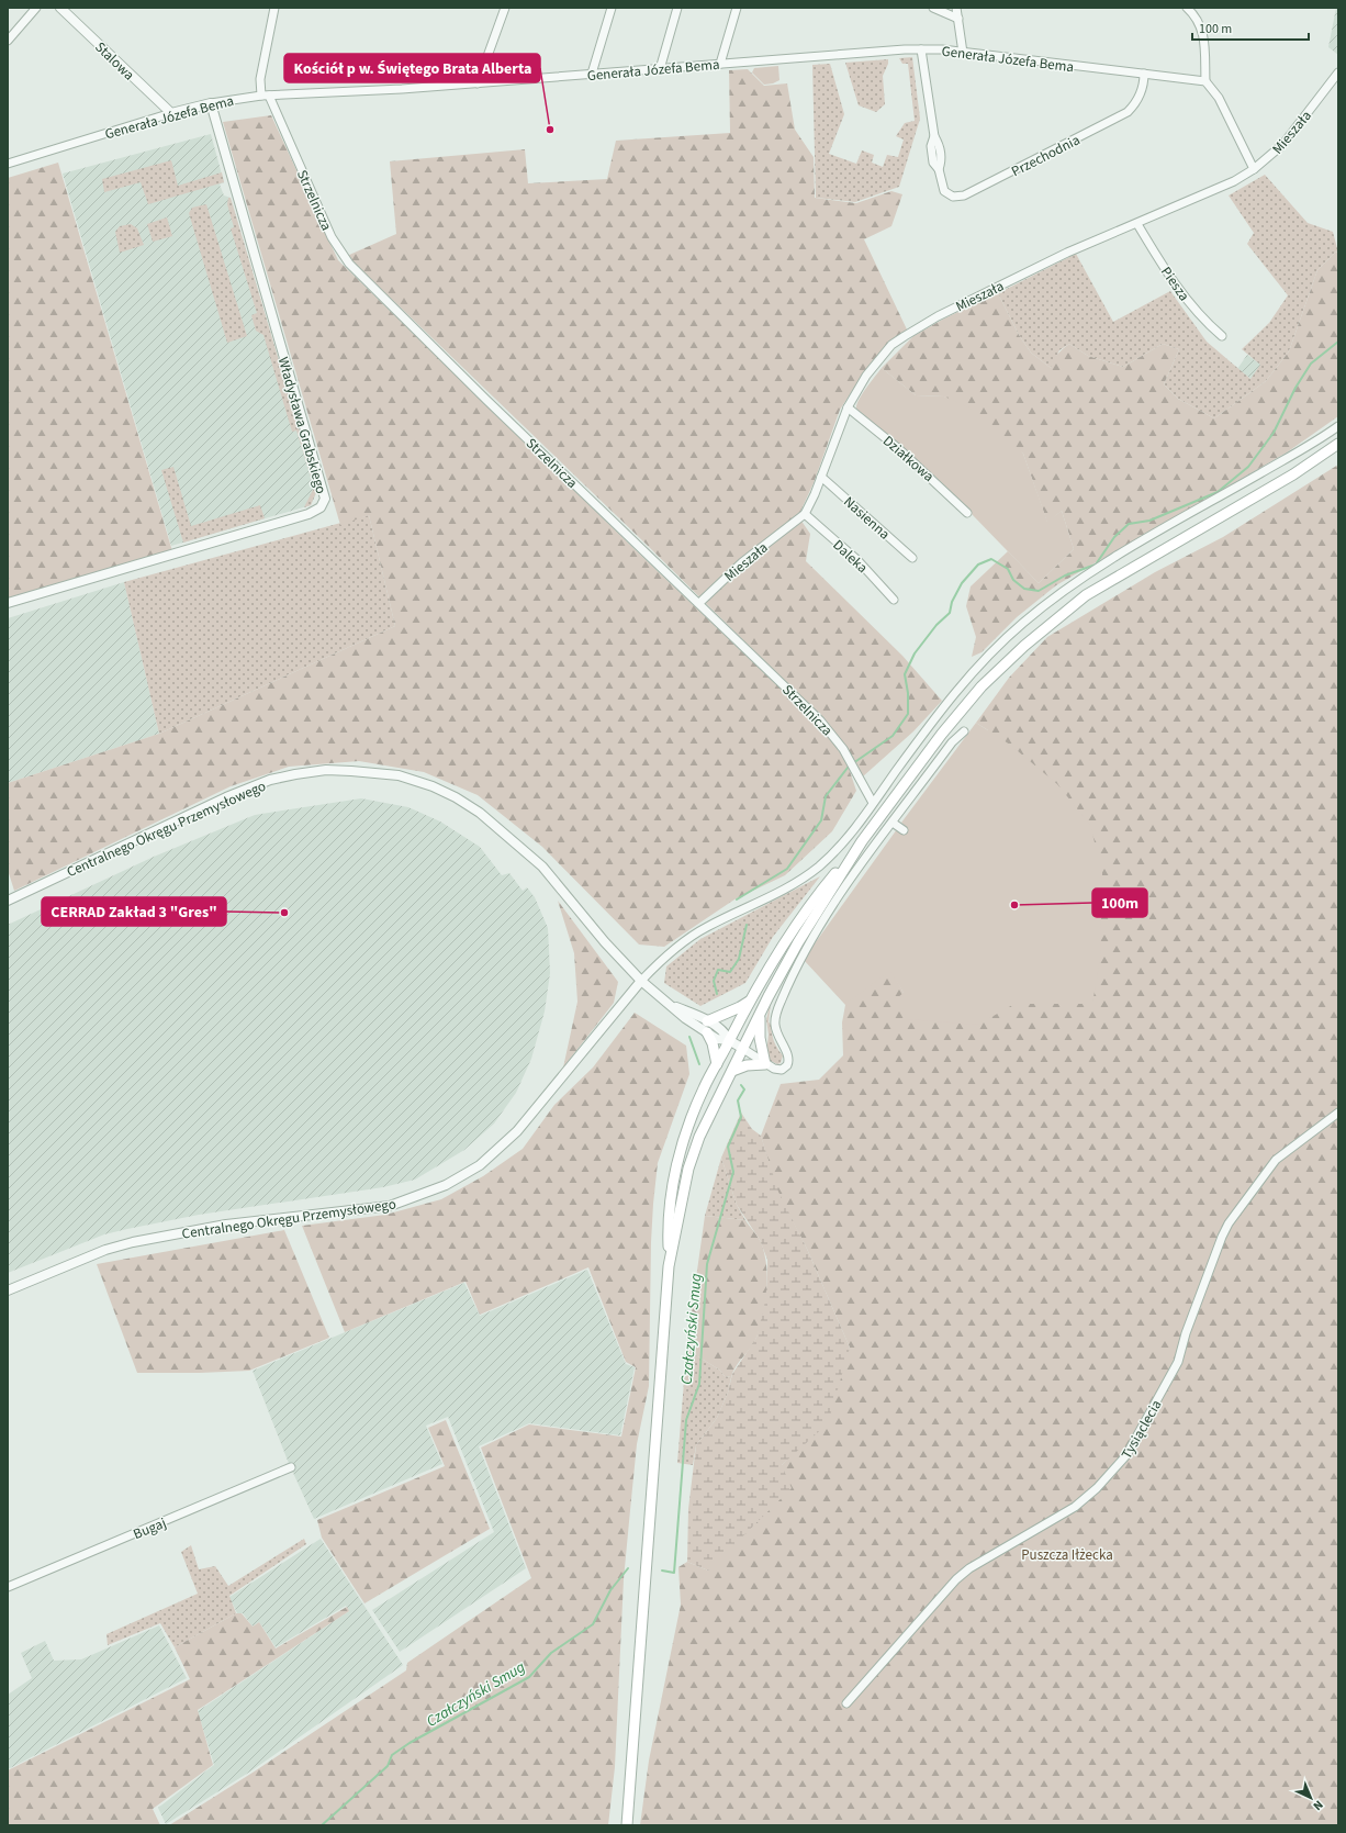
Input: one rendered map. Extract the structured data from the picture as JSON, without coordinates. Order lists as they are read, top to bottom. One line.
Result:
{"streets":{"street":["Generała Józefa Bema","Stalowa","Mieszała","Przechodnia","Strzelnicza","Piesza","Władysława Grabskiego","Działkowa","Nasienna","Daleka","Centralnego Okręgu Przemysłowego","Tysiąclecia","Bugaj"]},"crossings":[["Generała Józefa Bema","Stalowa"],["Generała Józefa Bema","Przechodnia"],["Generała Józefa Bema","Strzelnicza"],["Generała Józefa Bema","Władysława Grabskiego"],["Mieszała","Strzelnicza"],["Mieszała","Piesza"],["Mieszała","Działkowa"],["Mieszała","Nasienna"],["Mieszała","Daleka"]],"water":["Czałczyński Smug"],"parks":["Puszcza Iłżecka"],"places":["Kościół p w. Świętego Brata Alberta","100m","CERRAD Zakład 3 \"Gres\""],"scale_bar":"100 m","north":"bottom right"}
